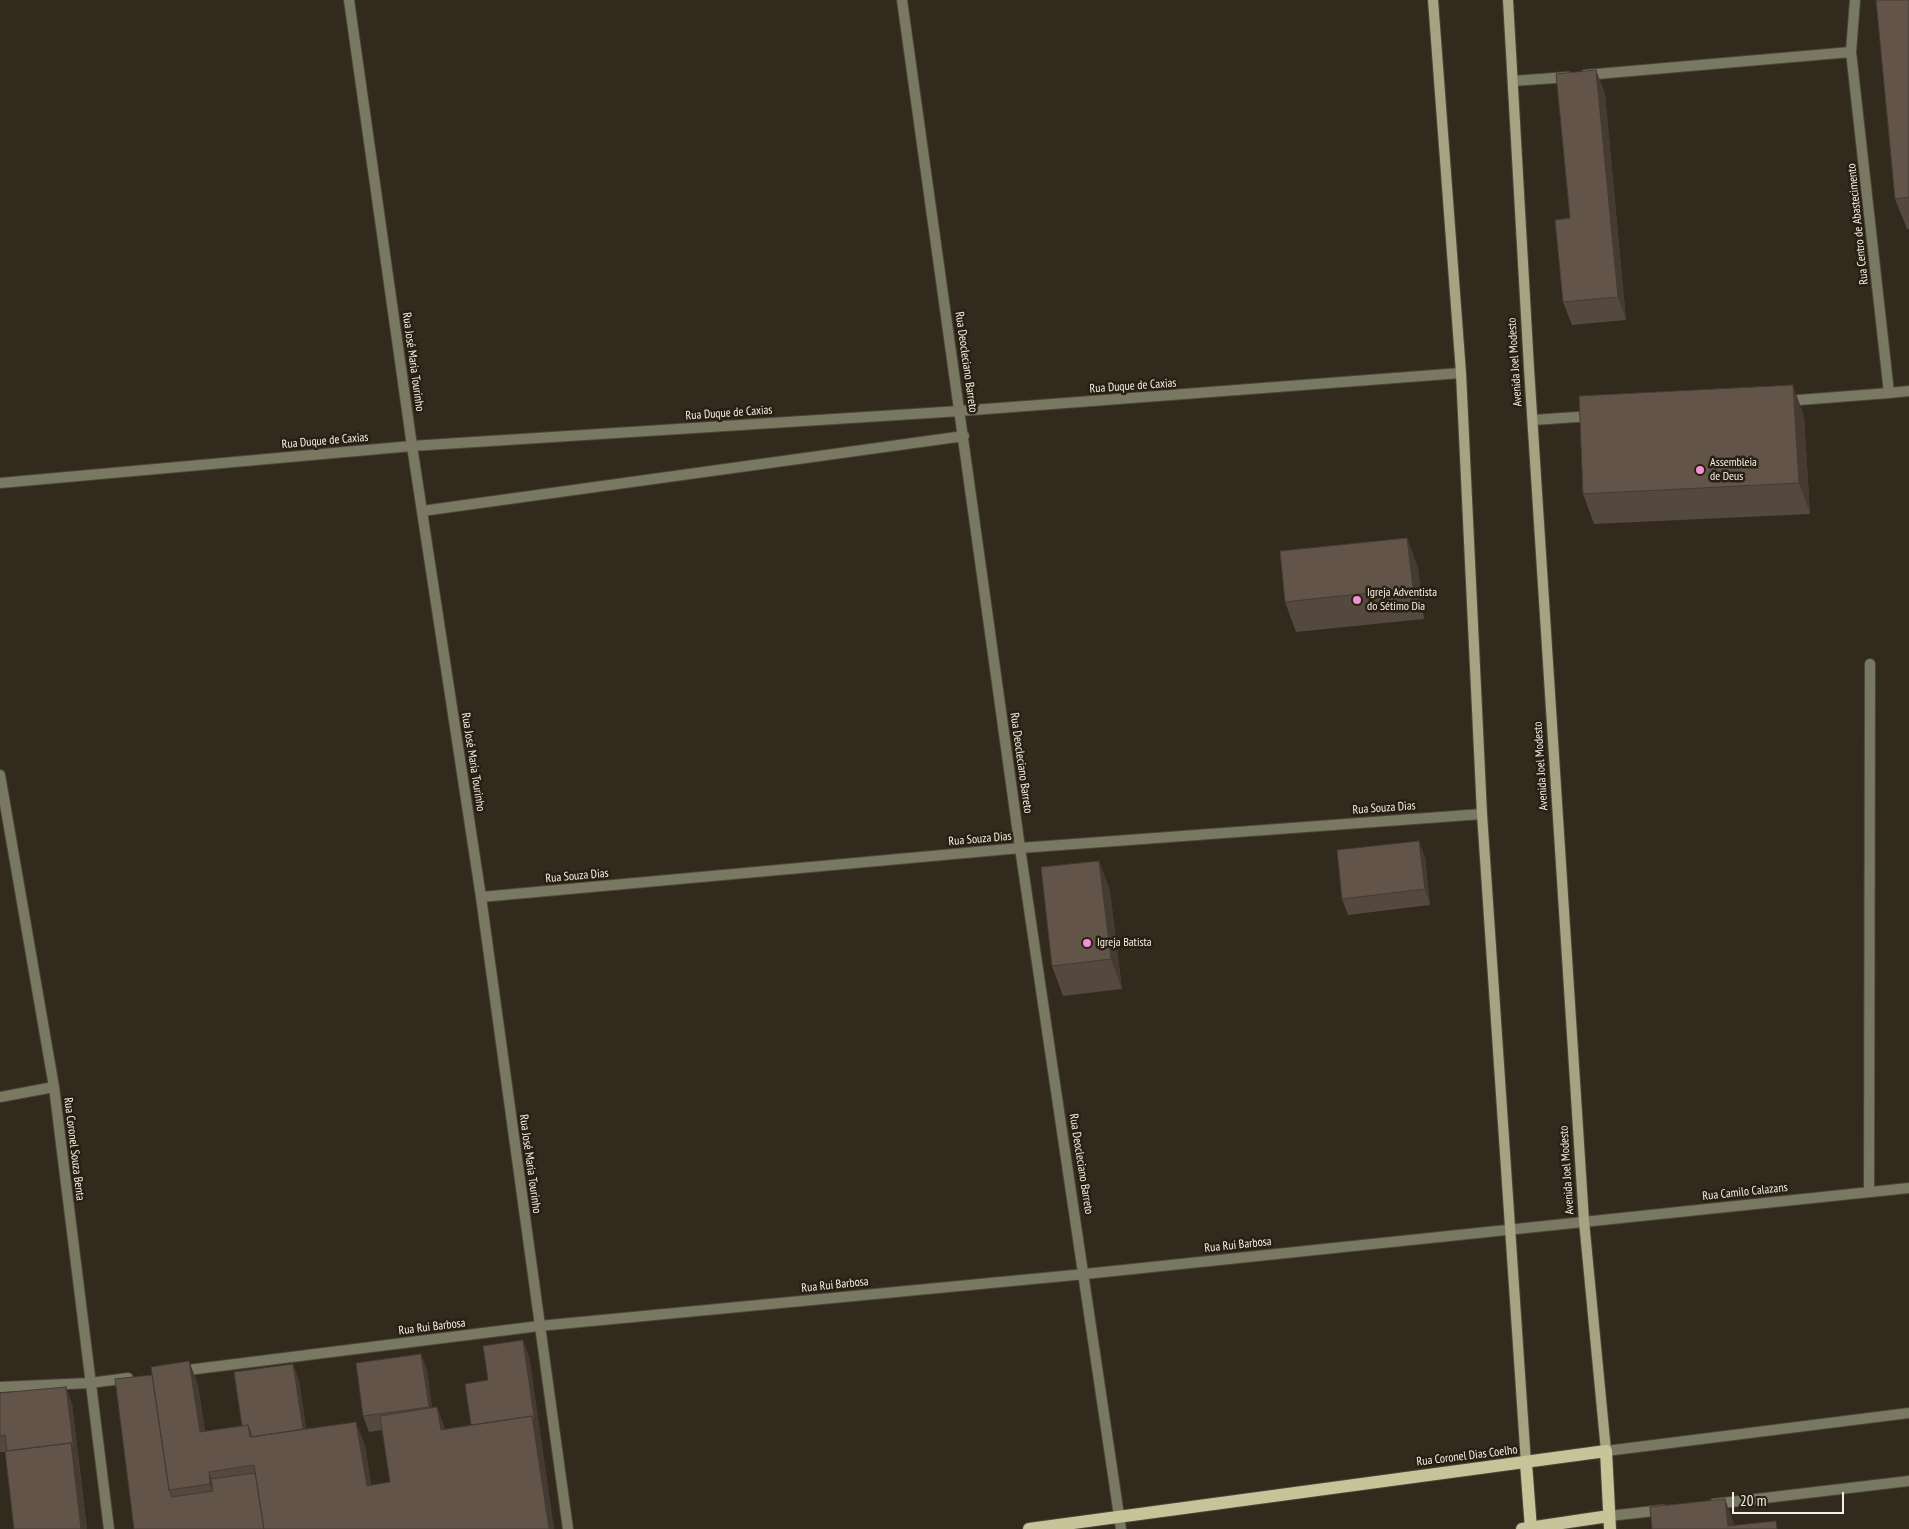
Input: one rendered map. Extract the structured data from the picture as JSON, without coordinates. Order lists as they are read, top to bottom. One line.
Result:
{"streets":{"main road":["Avenida Joel Modesto","Rua Coronel Dias Coelho"],"street":["Rua Centro de Abastecimento","Rua José Maria Tourinho","Rua Deocleciano Barreto","Rua Duque de Caxias","Rua Souza Dias","Rua Coronel Souza Benta","Rua Camilo Calazans","Rua Rui Barbosa"]},"crossings":[["Rua José Maria Tourinho","Rua Duque de Caxias"],["Rua José Maria Tourinho","Rua Souza Dias"],["Rua José Maria Tourinho","Rua Rui Barbosa"],["Rua Deocleciano Barreto","Rua Duque de Caxias"],["Rua Deocleciano Barreto","Rua Souza Dias"],["Rua Deocleciano Barreto","Rua Rui Barbosa"],["Rua Deocleciano Barreto","Rua Coronel Dias Coelho"],["Avenida Joel Modesto","Rua Camilo Calazans"],["Avenida Joel Modesto","Rua Rui Barbosa"],["Avenida Joel Modesto","Rua Coronel Dias Coelho"],["Rua Camilo Calazans","Rua Rui Barbosa"]],"places":["Assembleia de Deus","Igreja Adventista do Sétimo Dia","Igreja Batista"],"scale_bar":"20 m"}
